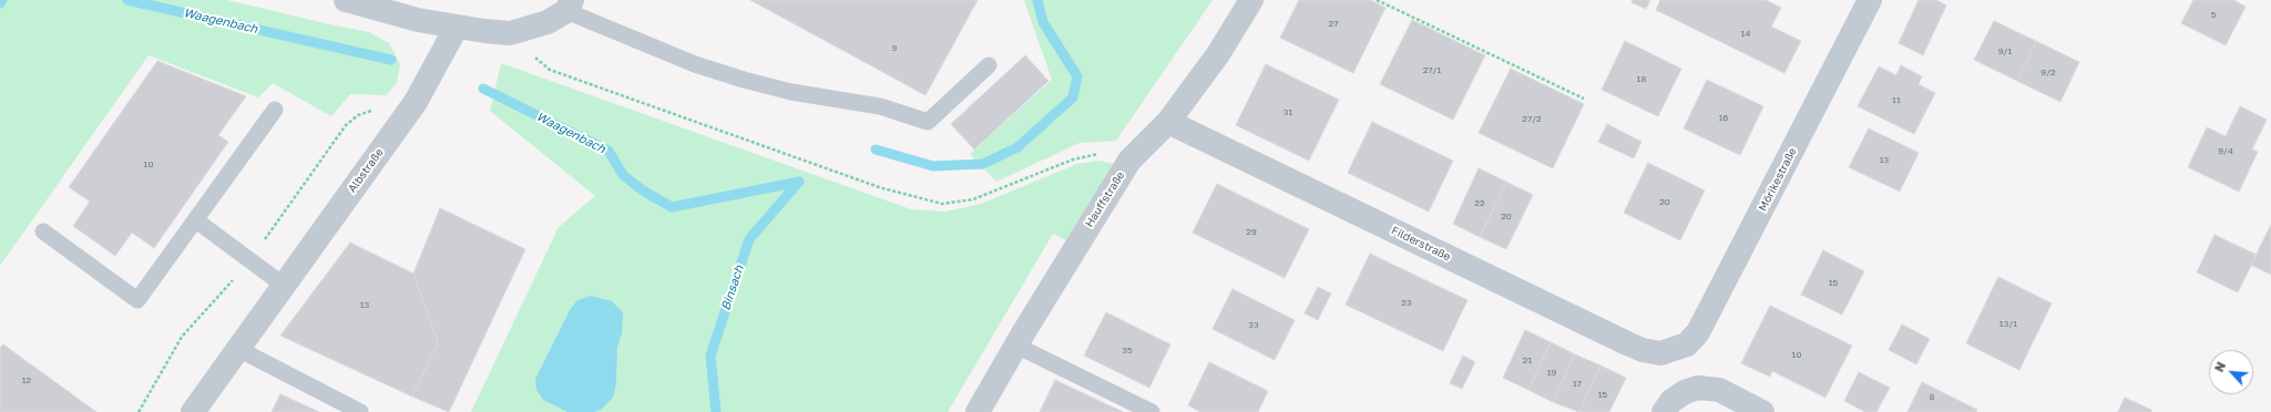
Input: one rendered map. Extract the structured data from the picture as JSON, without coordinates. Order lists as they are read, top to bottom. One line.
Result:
{"streets":{"street":["Albstraße","Mörikestraße","Hauffstraße","Filderstraße"]},"crossings":[["Mörikestraße","Filderstraße"],["Hauffstraße","Filderstraße"]],"water":["Waagenbach","Binsach"],"house_numbers":["5","27","14","9","9/1","27/1","9/2","18","11","31","16","27/2","9/4","13","10","20","22","20","29","15","23","13","13/1","33","35","10","21","19","12","17","15","8"],"north":"top left"}
